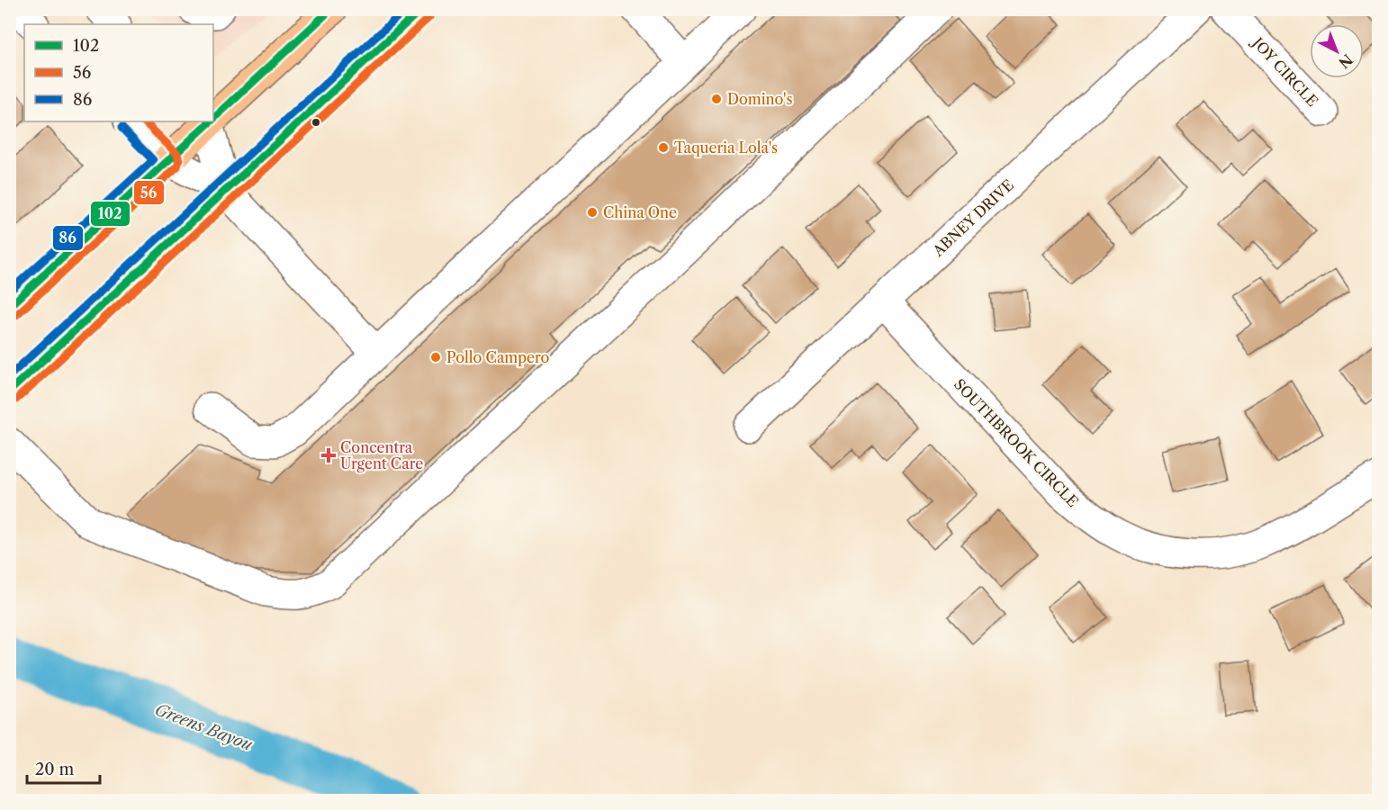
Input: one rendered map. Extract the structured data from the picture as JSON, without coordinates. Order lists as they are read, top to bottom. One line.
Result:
{"streets":{"street":["JOY CIRCLE","ABNEY DRIVE","SOUTHBROOK CIRCLE"]},"crossings":[["ABNEY DRIVE","SOUTHBROOK CIRCLE"]],"water":["Greens Bayou"],"places":{"other":["Domino's","Taqueria Lola's","China One","Pollo Campero"],"health":["Concentra Urgent Care"]},"lines":["transit line 102","transit line 86","transit line 56"],"legend":["102","56","86"],"scale_bar":"20 m","north":"bottom right"}
